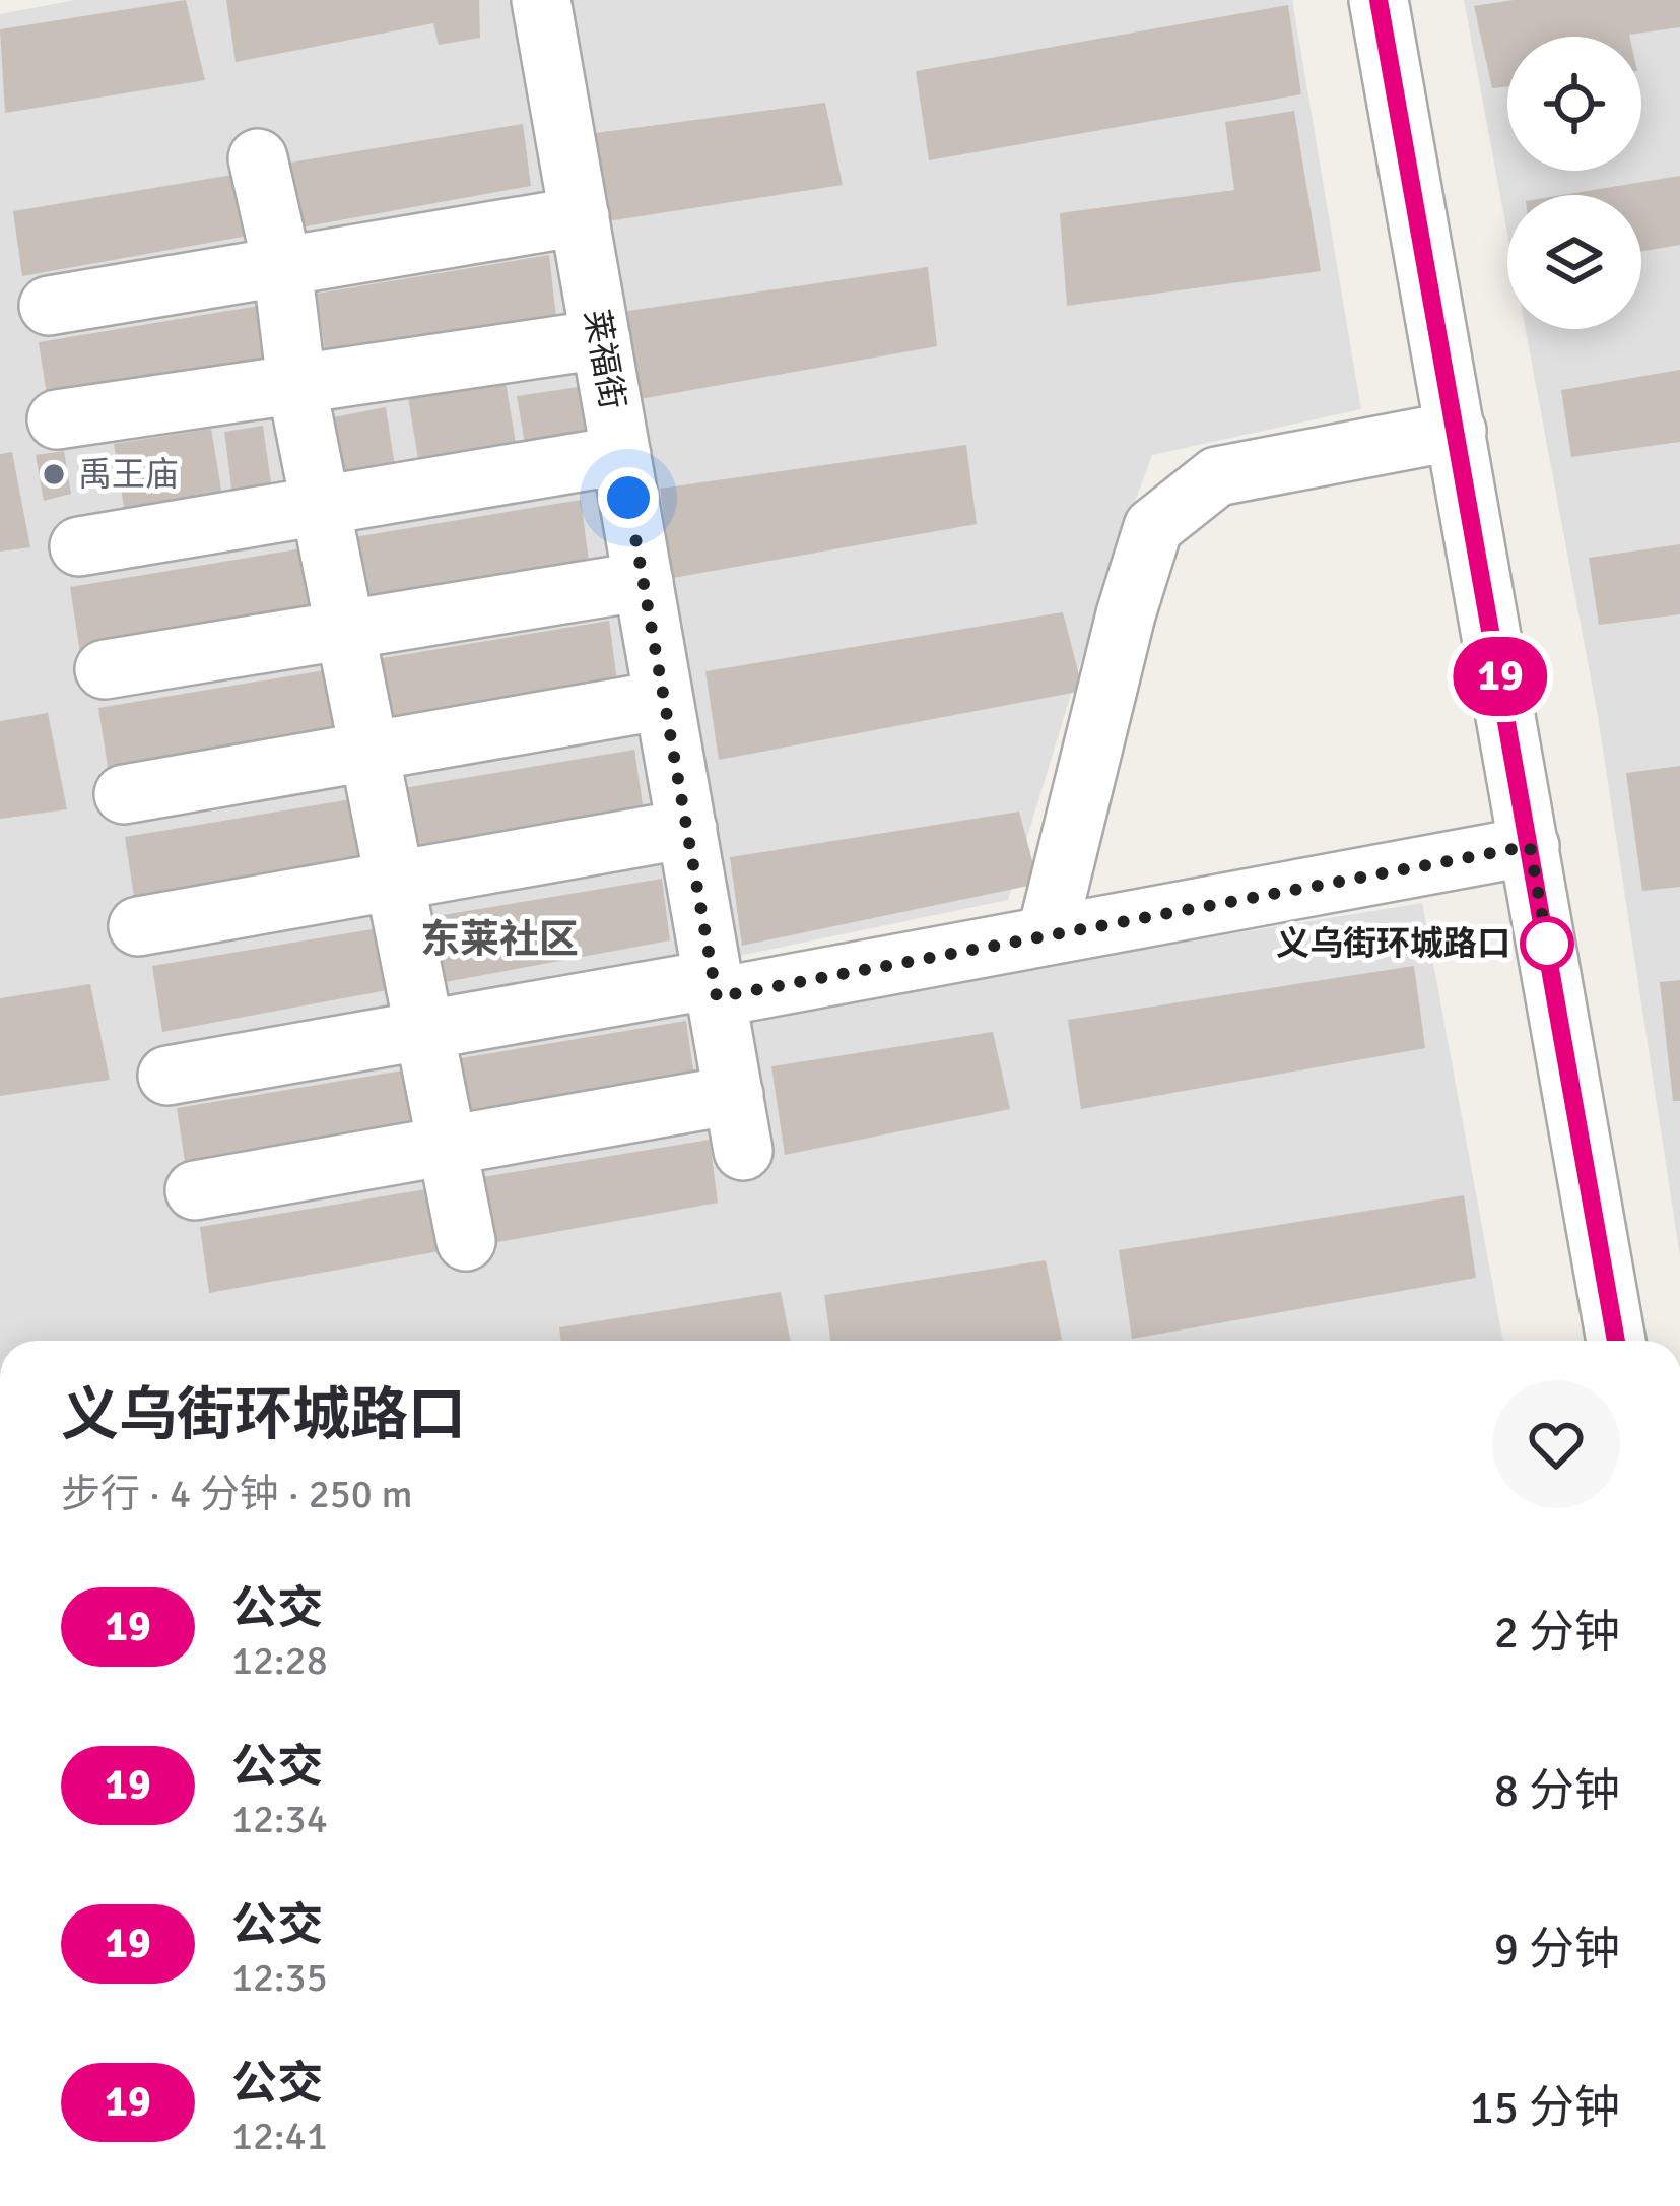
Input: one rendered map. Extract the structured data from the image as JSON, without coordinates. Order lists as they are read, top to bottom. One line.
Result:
{"streets":{"street":["莱福街"]},"districts":["东莱社区"],"places":["禹王庙","义乌街环城路口"],"lines":["bus line 19"],"page":{"on_map":"19","heading":["义乌街环城路口","步行 · 4 分钟 · 250 m"],"list":[{"mark":"19","name":"公交","note":"12:28","value":"2 分钟"},{"mark":"19","name":"公交","note":"12:34","value":"8 分钟"},{"mark":"19","name":"公交","note":"12:35","value":"9 分钟"},{"mark":"19","name":"公交","note":"12:41","value":"15 分钟"}]}}
